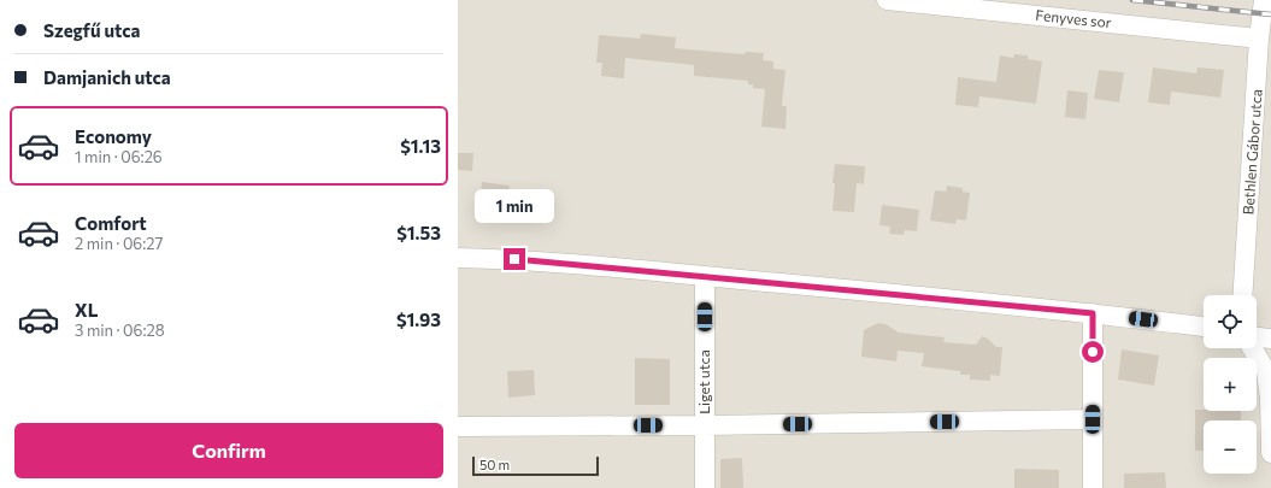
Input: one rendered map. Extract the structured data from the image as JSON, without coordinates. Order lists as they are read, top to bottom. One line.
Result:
{"streets":{"street":["Fenyves sor","Bethlen Gábor utca","Liget utca"]},"crossings":[["Fenyves sor","Bethlen Gábor utca"]],"scale_bar":"50 m","page":{"banner":["Szegfű utca","Damjanich utca"],"list":[{"name":"Economy","note":"1 min · 06:26","value":"$1.13"},{"name":"Comfort","note":"2 min · 06:27","value":"$1.53"},{"name":"XL","note":"3 min · 06:28","value":"$1.93"}],"bubble":"1 min","map_buttons":["+","−"],"buttons":"Confirm","scale":"50 m"}}
